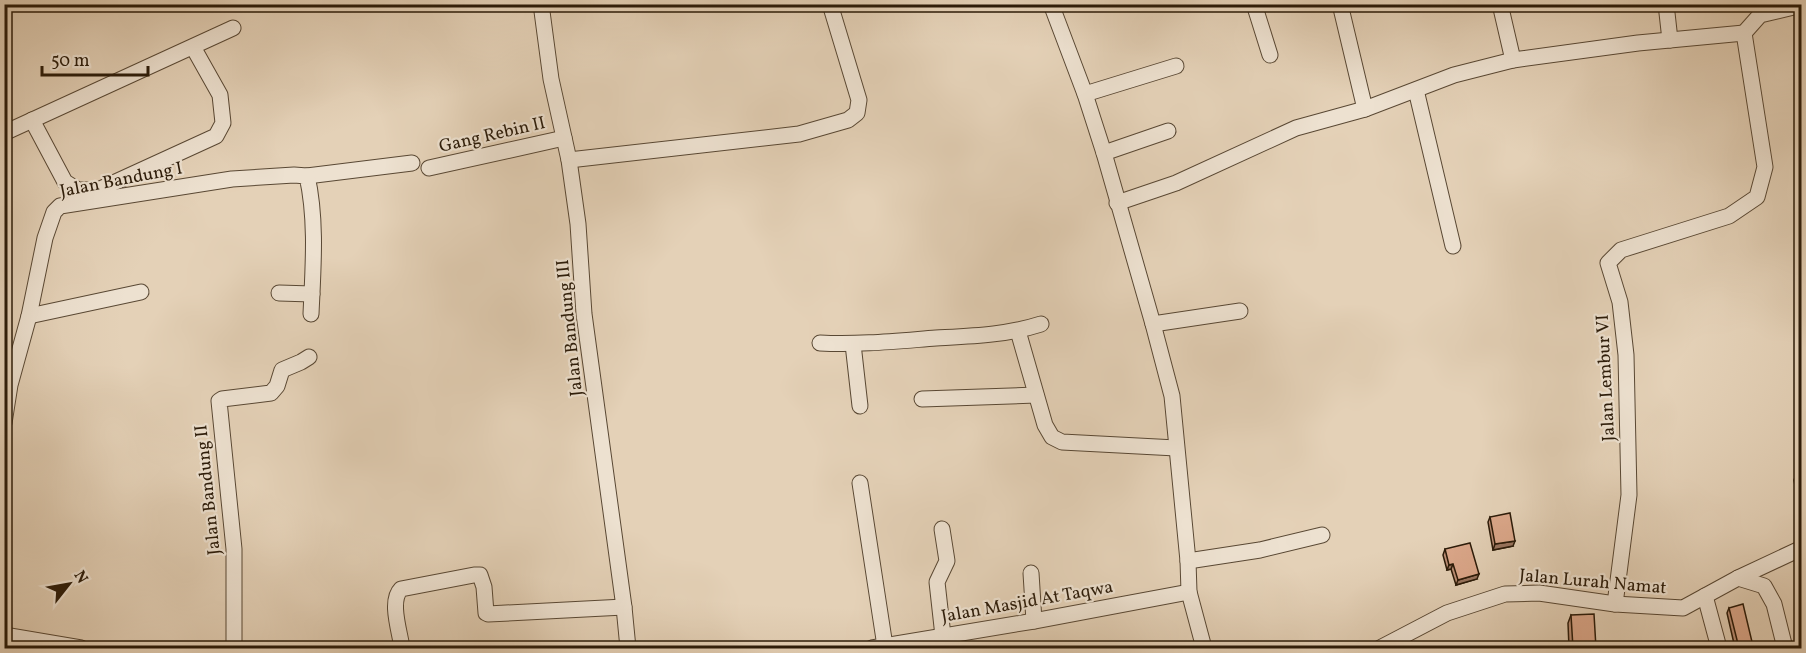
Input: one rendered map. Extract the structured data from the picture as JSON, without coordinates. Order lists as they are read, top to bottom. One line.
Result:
{"streets":{"street":["Gang Rebin II","Jalan Bandung I","Jalan Bandung III","Jalan Lembur VI","Jalan Bandung II","Jalan Lurah Namat","Jalan Masjid At Taqwa"]},"crossings":[["Gang Rebin II","Jalan Bandung III"],["Jalan Lembur VI","Jalan Lurah Namat"]],"scale_bar":"50 m","north":"top right"}
